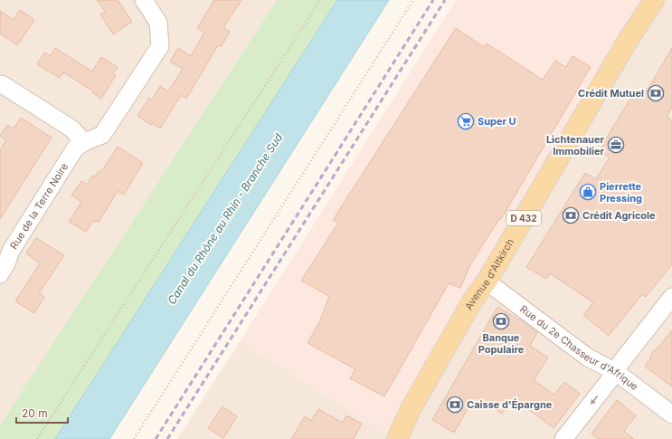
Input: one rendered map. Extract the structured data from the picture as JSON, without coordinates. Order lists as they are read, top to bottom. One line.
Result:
{"streets":{"main road":["D 432","Avenue d'Altkirch"],"street":["Rue de la Terre Noire","Rue du 2e Chasseur d'Afrique"]},"crossings":[["Avenue d'Altkirch","Rue du 2e Chasseur d'Afrique"]],"water":["Canal du Rhône au Rhin - Branche Sud"],"places":{"bank":["Crédit Mutuel","Crédit Agricole","Banque Populaire","Caisse d'Épargne"],"supermarket":["Super U"],"office":["Lichtenauer Immobilier"],"shop":["Pierrette Pressing"]},"scale_bar":"20 m"}
